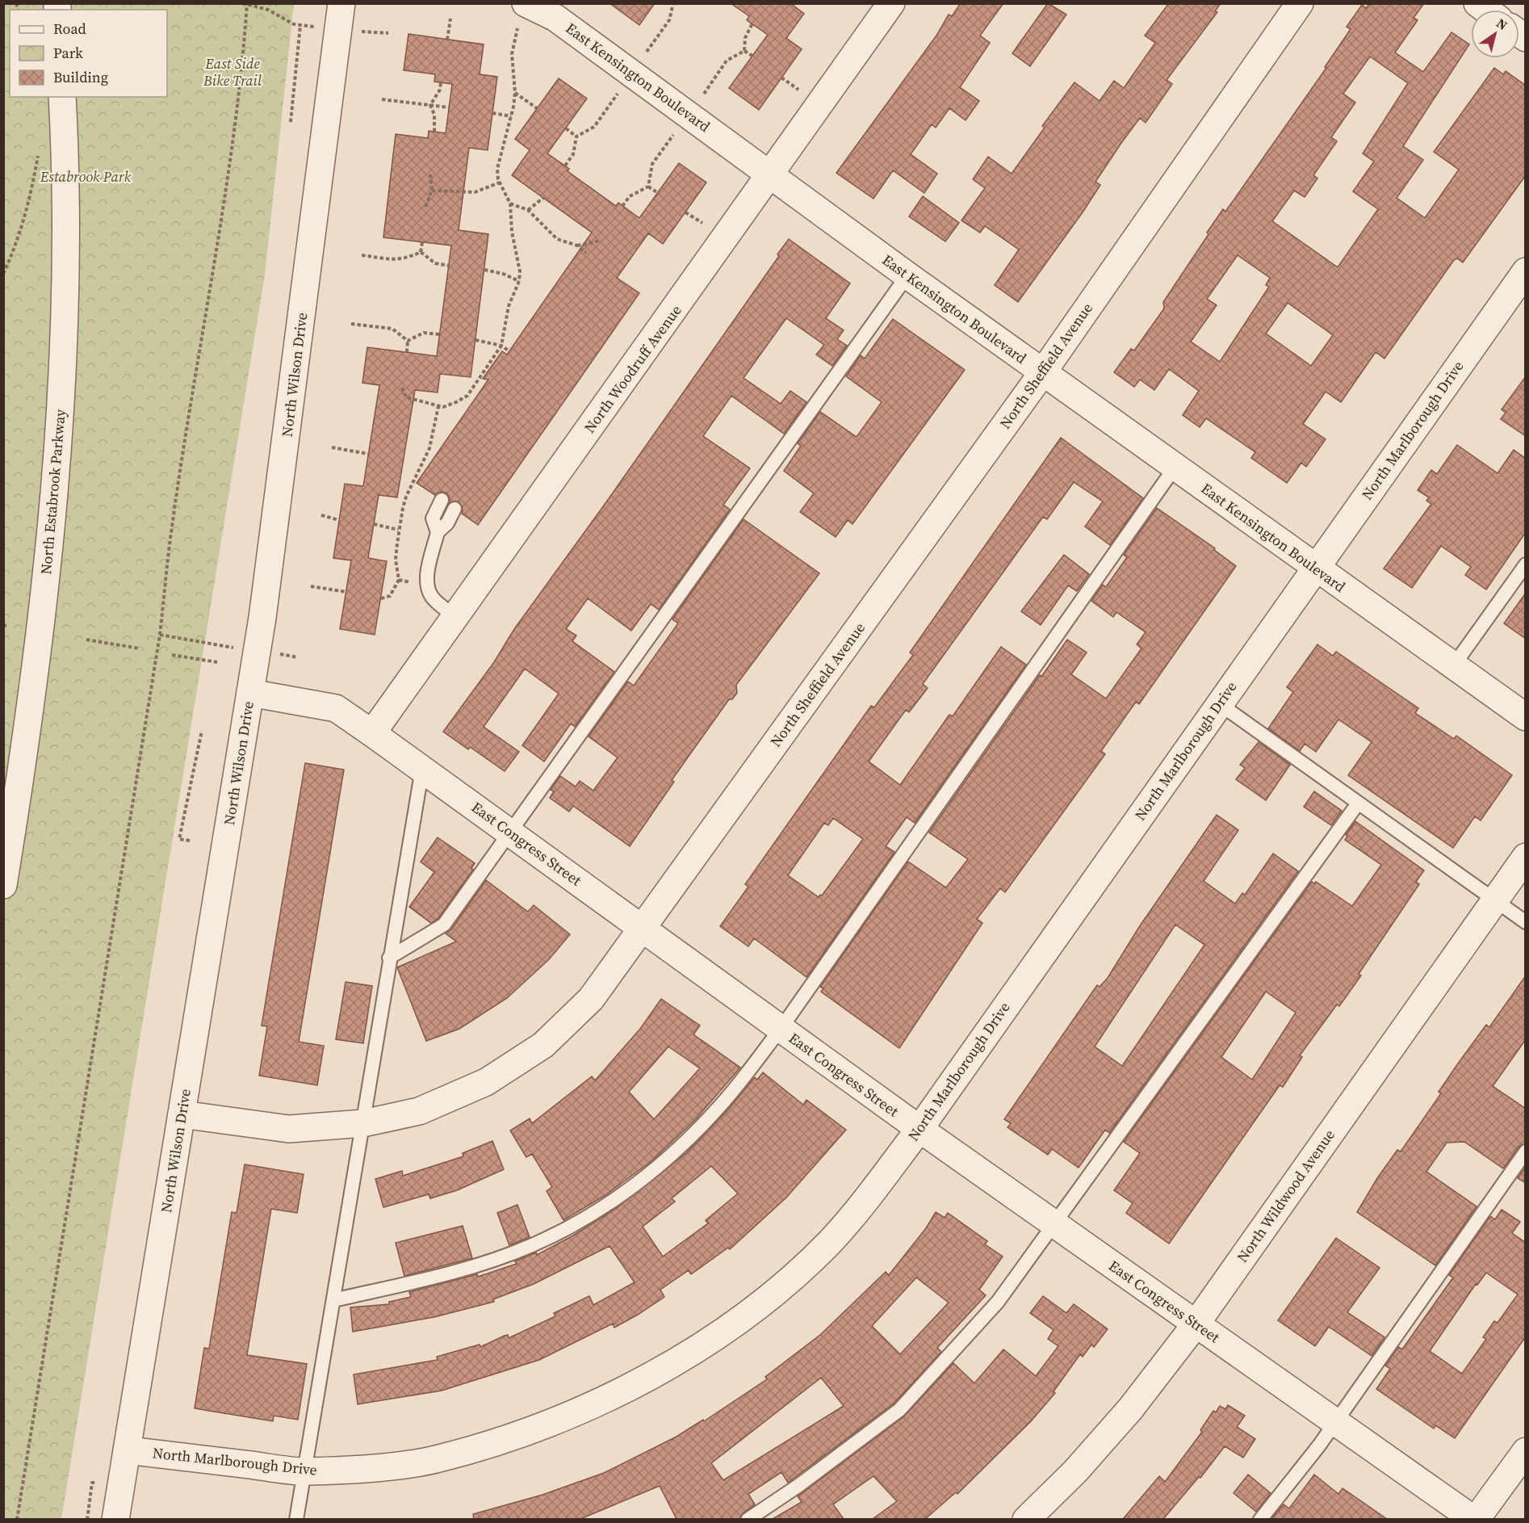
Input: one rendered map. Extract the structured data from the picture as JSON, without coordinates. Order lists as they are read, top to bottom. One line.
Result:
{"streets":{"street":["East Kensington Boulevard","North Sheffield Avenue","North Woodruff Avenue","North Wilson Drive","North Marlborough Drive","North Estabrook Parkway","East Congress Street","North Wildwood Avenue"]},"crossings":[["East Kensington Boulevard","North Sheffield Avenue"],["East Kensington Boulevard","North Woodruff Avenue"],["East Kensington Boulevard","North Marlborough Drive"],["North Sheffield Avenue","North Wilson Drive"],["North Sheffield Avenue","East Congress Street"],["North Woodruff Avenue","East Congress Street"],["North Wilson Drive","North Marlborough Drive"],["North Wilson Drive","East Congress Street"],["North Marlborough Drive","East Congress Street"],["East Congress Street","North Wildwood Avenue"]],"parks":["East Side Bike Trail","Estabrook Park"],"legend":["Road","Park","Building"],"north":"top right"}
